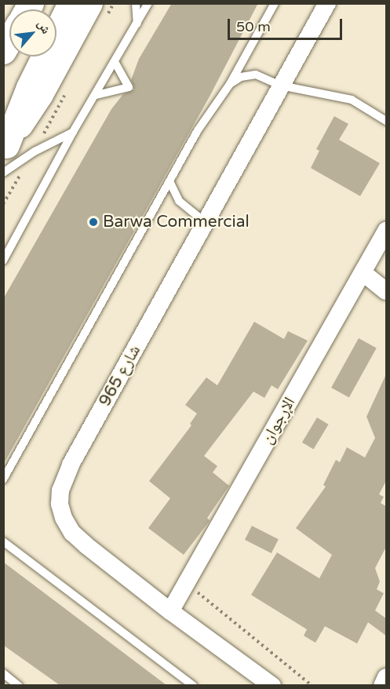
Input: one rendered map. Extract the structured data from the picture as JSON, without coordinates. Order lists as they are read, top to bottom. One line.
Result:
{"streets":{"street":["شارع 965","الإرجوان"]},"crossings":[["شارع 965","الإرجوان"]],"places":["Barwa Commercial"],"scale_bar":"50 m","north":"top right"}
